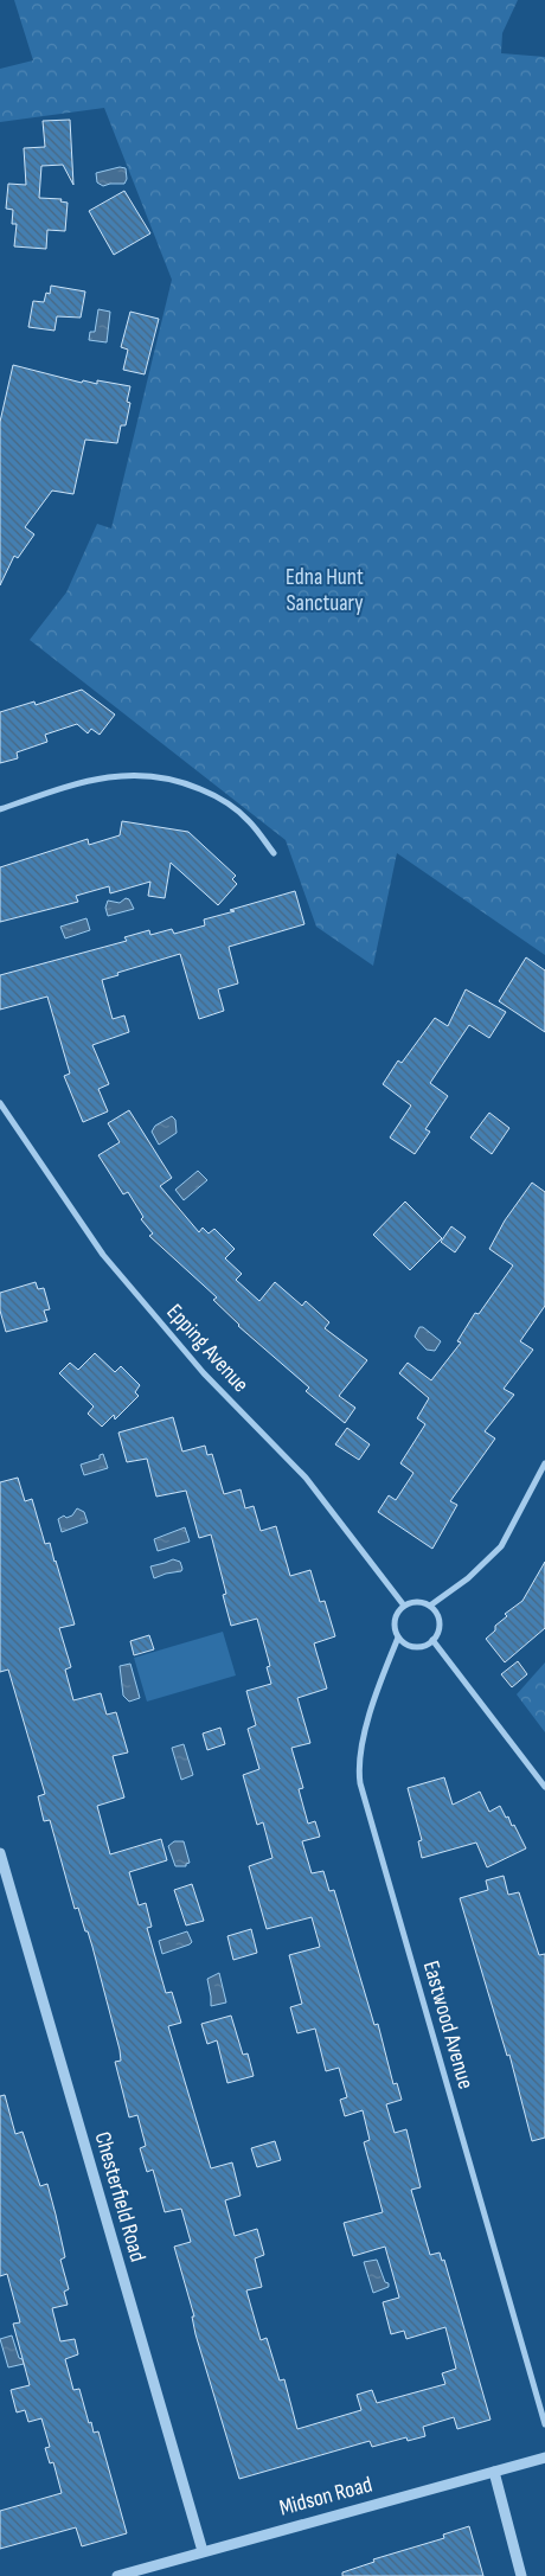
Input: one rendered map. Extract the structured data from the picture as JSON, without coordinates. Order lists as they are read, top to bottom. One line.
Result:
{"streets":{"street":["Epping Avenue","Eastwood Avenue","Chesterfield Road","Midson Road"]},"crossings":[["Epping Avenue","Eastwood Avenue"],["Chesterfield Road","Midson Road"]],"parks":["Edna Hunt Sanctuary"]}
